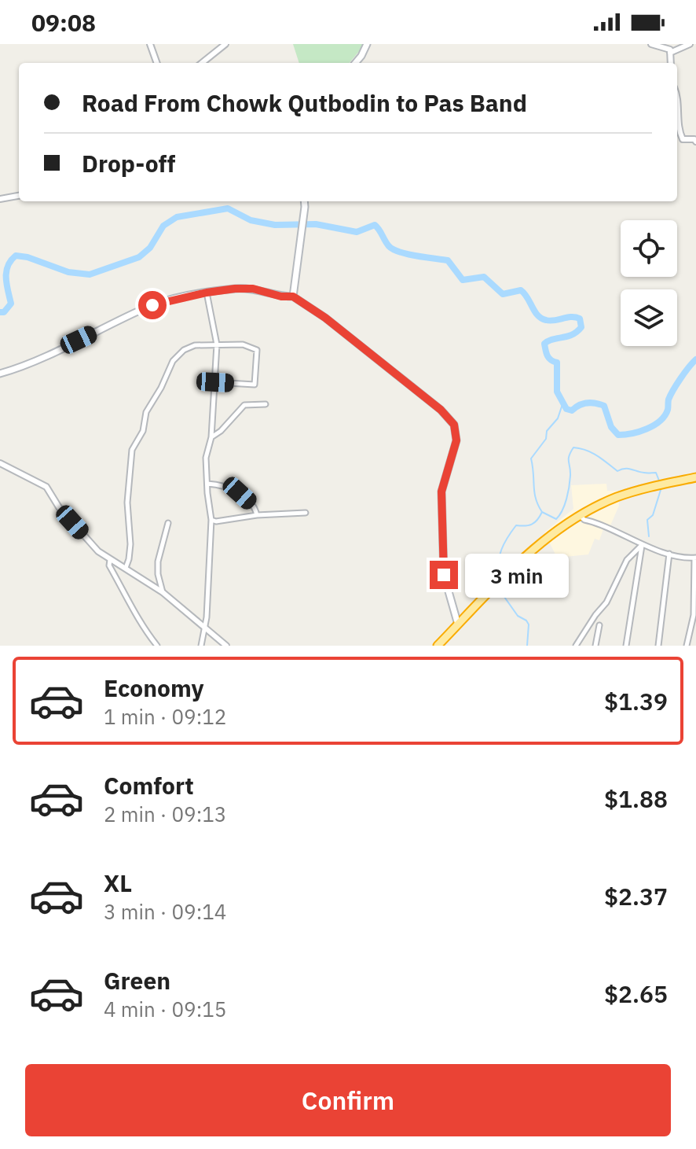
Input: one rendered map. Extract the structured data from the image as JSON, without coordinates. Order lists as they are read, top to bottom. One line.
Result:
{"page":{"status":"09:08","banner":["Road From Chowk Qutbodin to Pas Band","Drop-off"],"bubble":"3 min","list":[{"name":"Economy","note":"1 min · 09:12","value":"$1.39"},{"name":"Comfort","note":"2 min · 09:13","value":"$1.88"},{"name":"XL","note":"3 min · 09:14","value":"$2.37"},{"name":"Green","note":"4 min · 09:15","value":"$2.65"}],"buttons":"Confirm"}}
